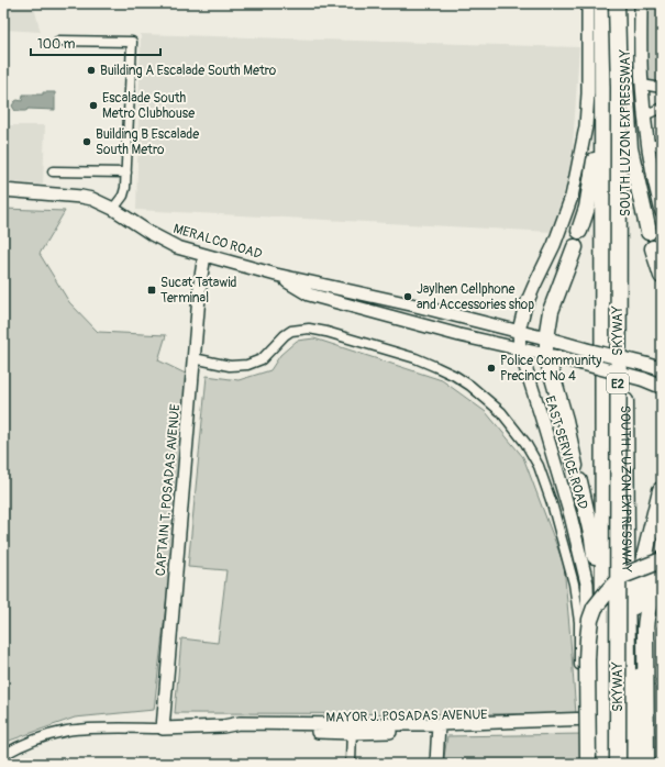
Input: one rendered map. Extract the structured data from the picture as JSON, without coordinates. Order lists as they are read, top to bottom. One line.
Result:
{"streets":{"highway":["SOUTH LUZON EXPRESSWAY","SKYWAY","E2"],"main road":["MERALCO ROAD","EAST SERVICE ROAD","CAPTAIN T. POSADAS AVENUE","MAYOR J. POSADAS AVENUE"]},"crossings":[["MERALCO ROAD","EAST SERVICE ROAD"],["MERALCO ROAD","CAPTAIN T. POSADAS AVENUE"],["EAST SERVICE ROAD","MAYOR J. POSADAS AVENUE"],["CAPTAIN T. POSADAS AVENUE","MAYOR J. POSADAS AVENUE"]],"places":{"other":["Building A Escalade South Metro","Escalade South Metro Clubhouse","Building B Escalade South Metro","Jaylhen Cellphone and Accessories shop","Police Community Precinct № 4"],"transit":["Sucat Tatawid Terminal"]},"scale_bar":"100 m"}
